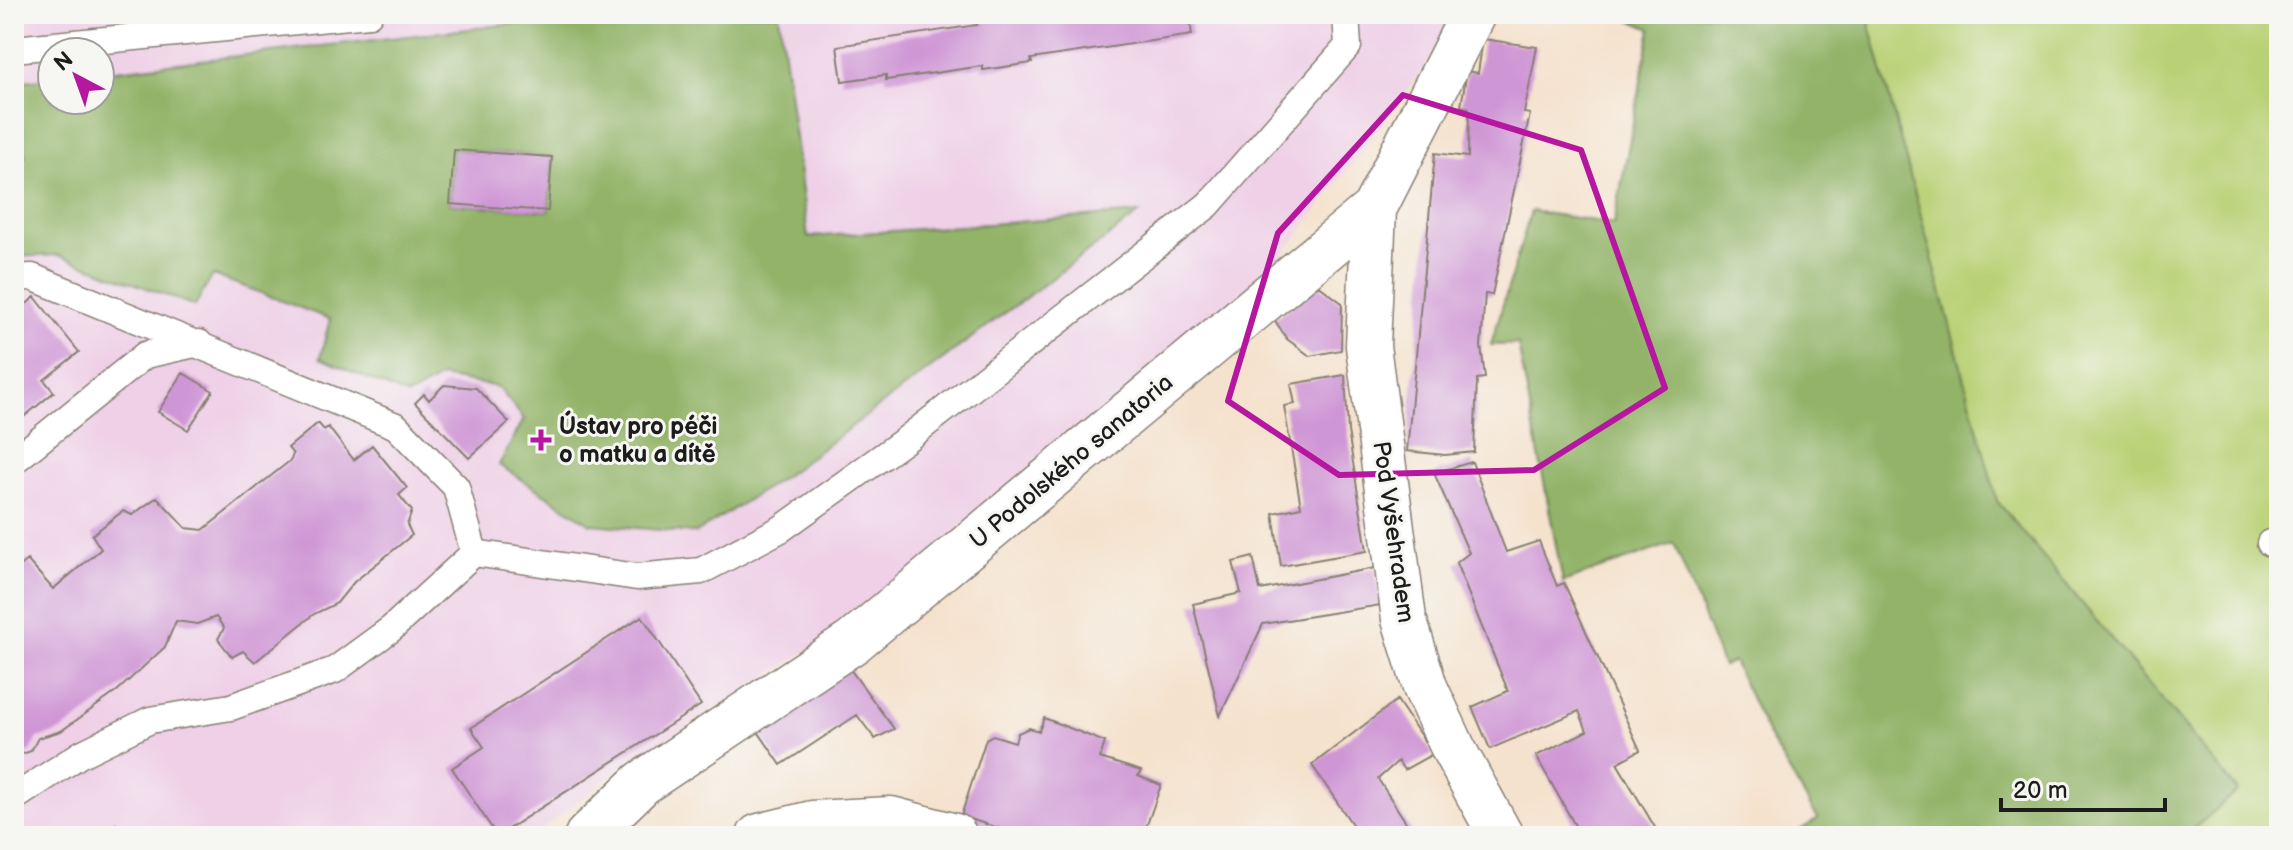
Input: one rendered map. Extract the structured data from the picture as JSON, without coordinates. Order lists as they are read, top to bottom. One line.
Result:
{"streets":{"street":["U Podolského sanatoria","Pod Vyšehradem"]},"crossings":[["U Podolského sanatoria","Pod Vyšehradem"]],"places":{"health":["Ústav pro péči o matku a dítě"]},"scale_bar":"20 m","north":"top left"}
